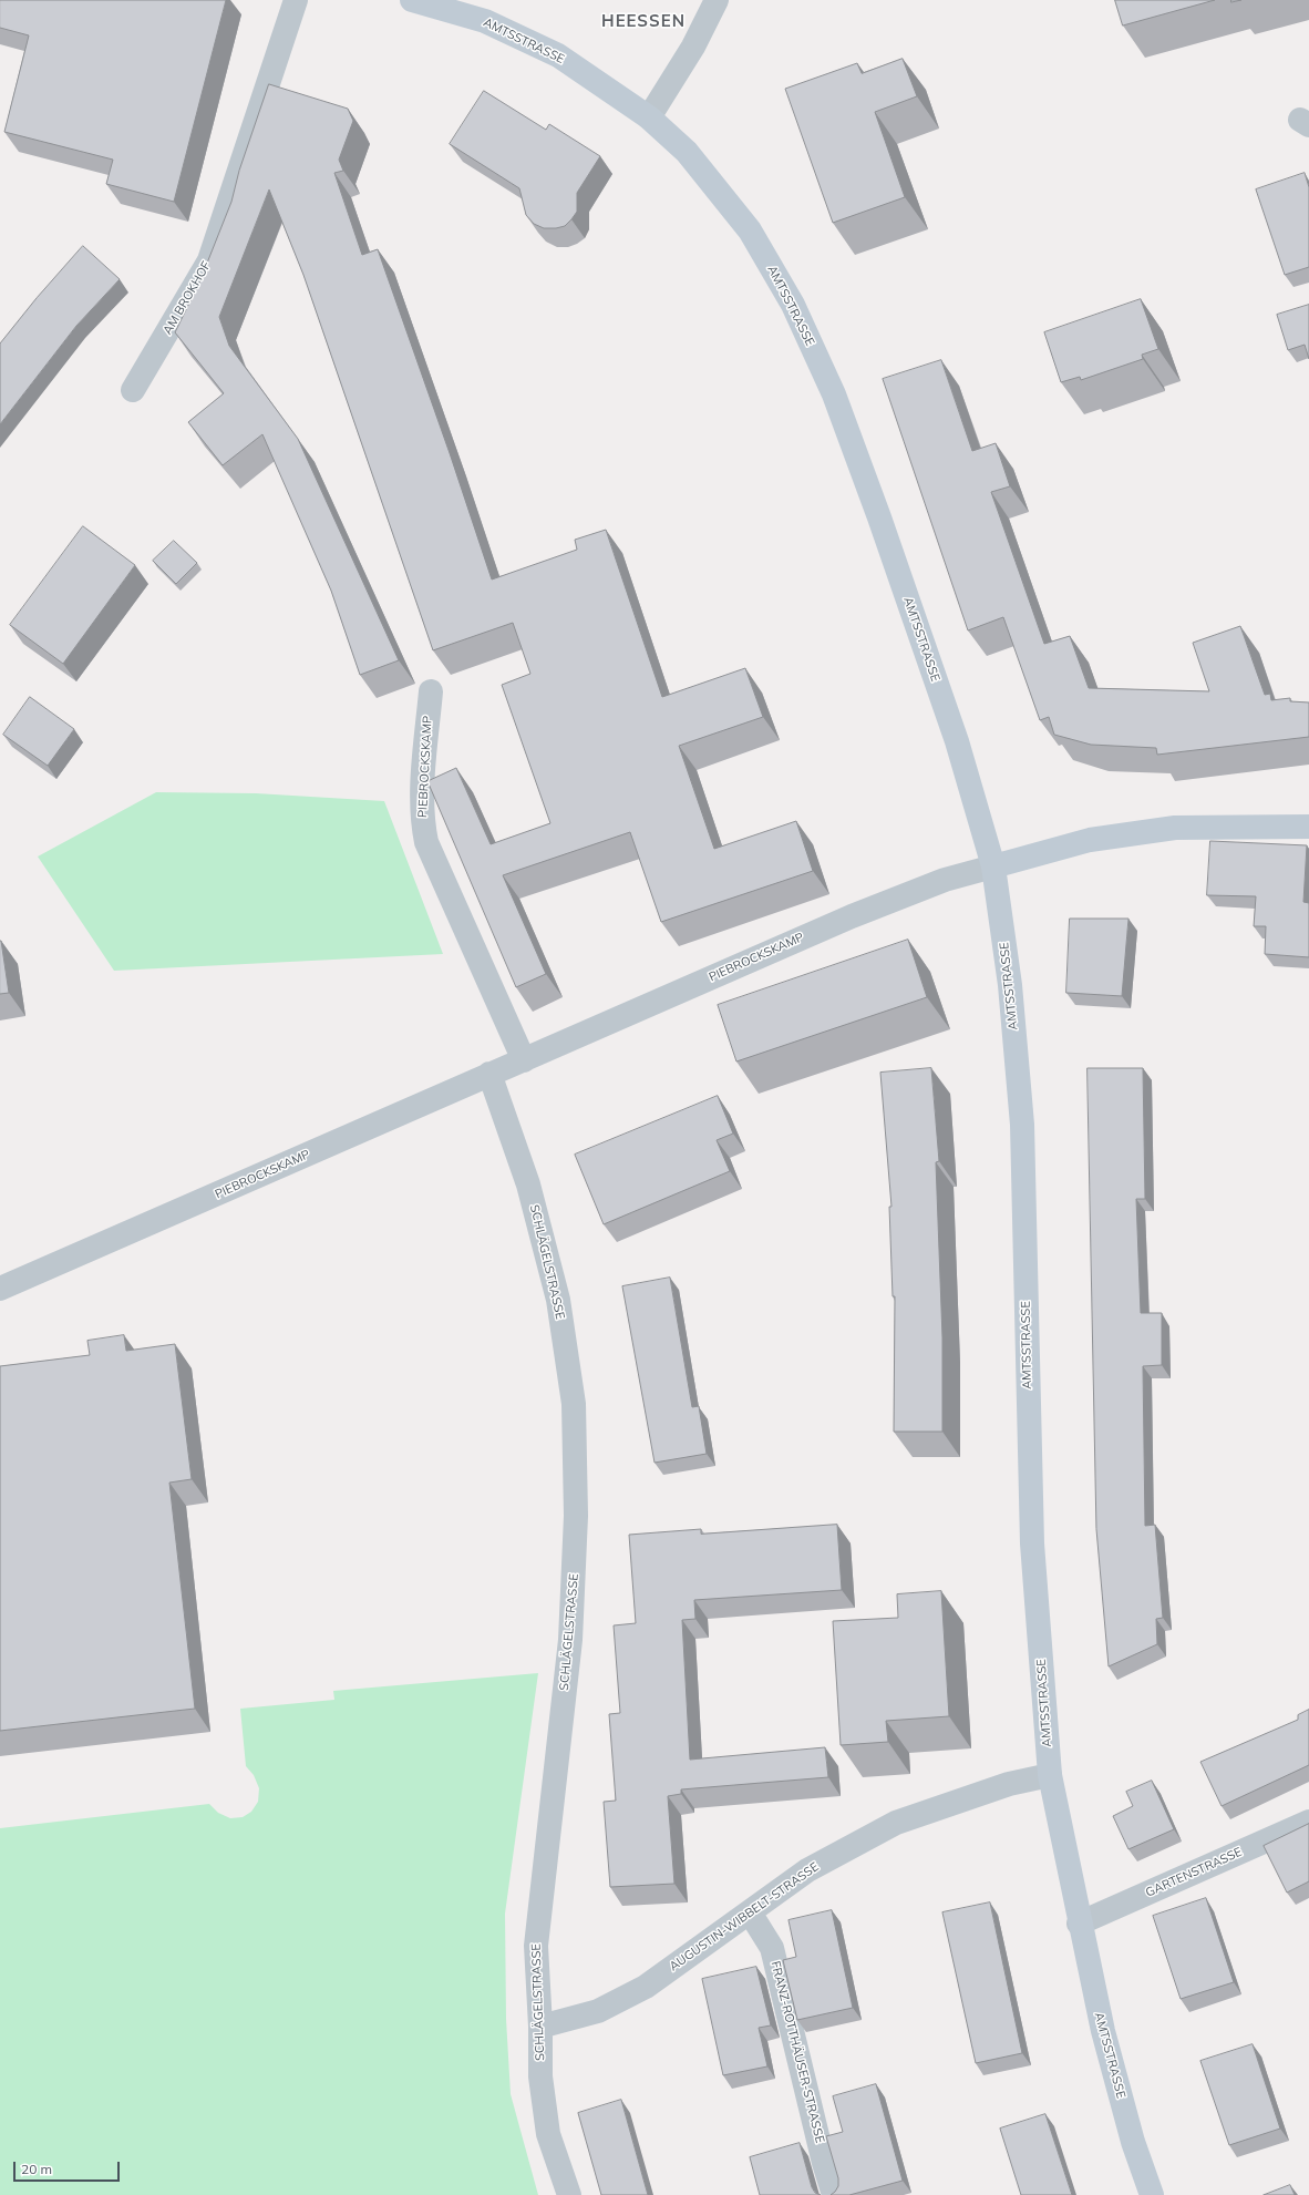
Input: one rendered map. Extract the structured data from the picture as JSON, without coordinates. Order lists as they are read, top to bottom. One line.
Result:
{"streets":{"street":["AMTSSTRASSE","AM BROKHOF","PIEBROCKSKAMP","SCHLÄGELSTRASSE","GARTENSTRASSE","AUGUSTIN-WIBBELT-STRASSE","FRANZ-ROTTHÄUSER-STRASSE"]},"crossings":[["AMTSSTRASSE","PIEBROCKSKAMP"],["AMTSSTRASSE","GARTENSTRASSE"],["AMTSSTRASSE","AUGUSTIN-WIBBELT-STRASSE"],["PIEBROCKSKAMP","SCHLÄGELSTRASSE"],["SCHLÄGELSTRASSE","AUGUSTIN-WIBBELT-STRASSE"],["AUGUSTIN-WIBBELT-STRASSE","FRANZ-ROTTHÄUSER-STRASSE"]],"districts":["HEESSEN"],"scale_bar":"20 m"}
